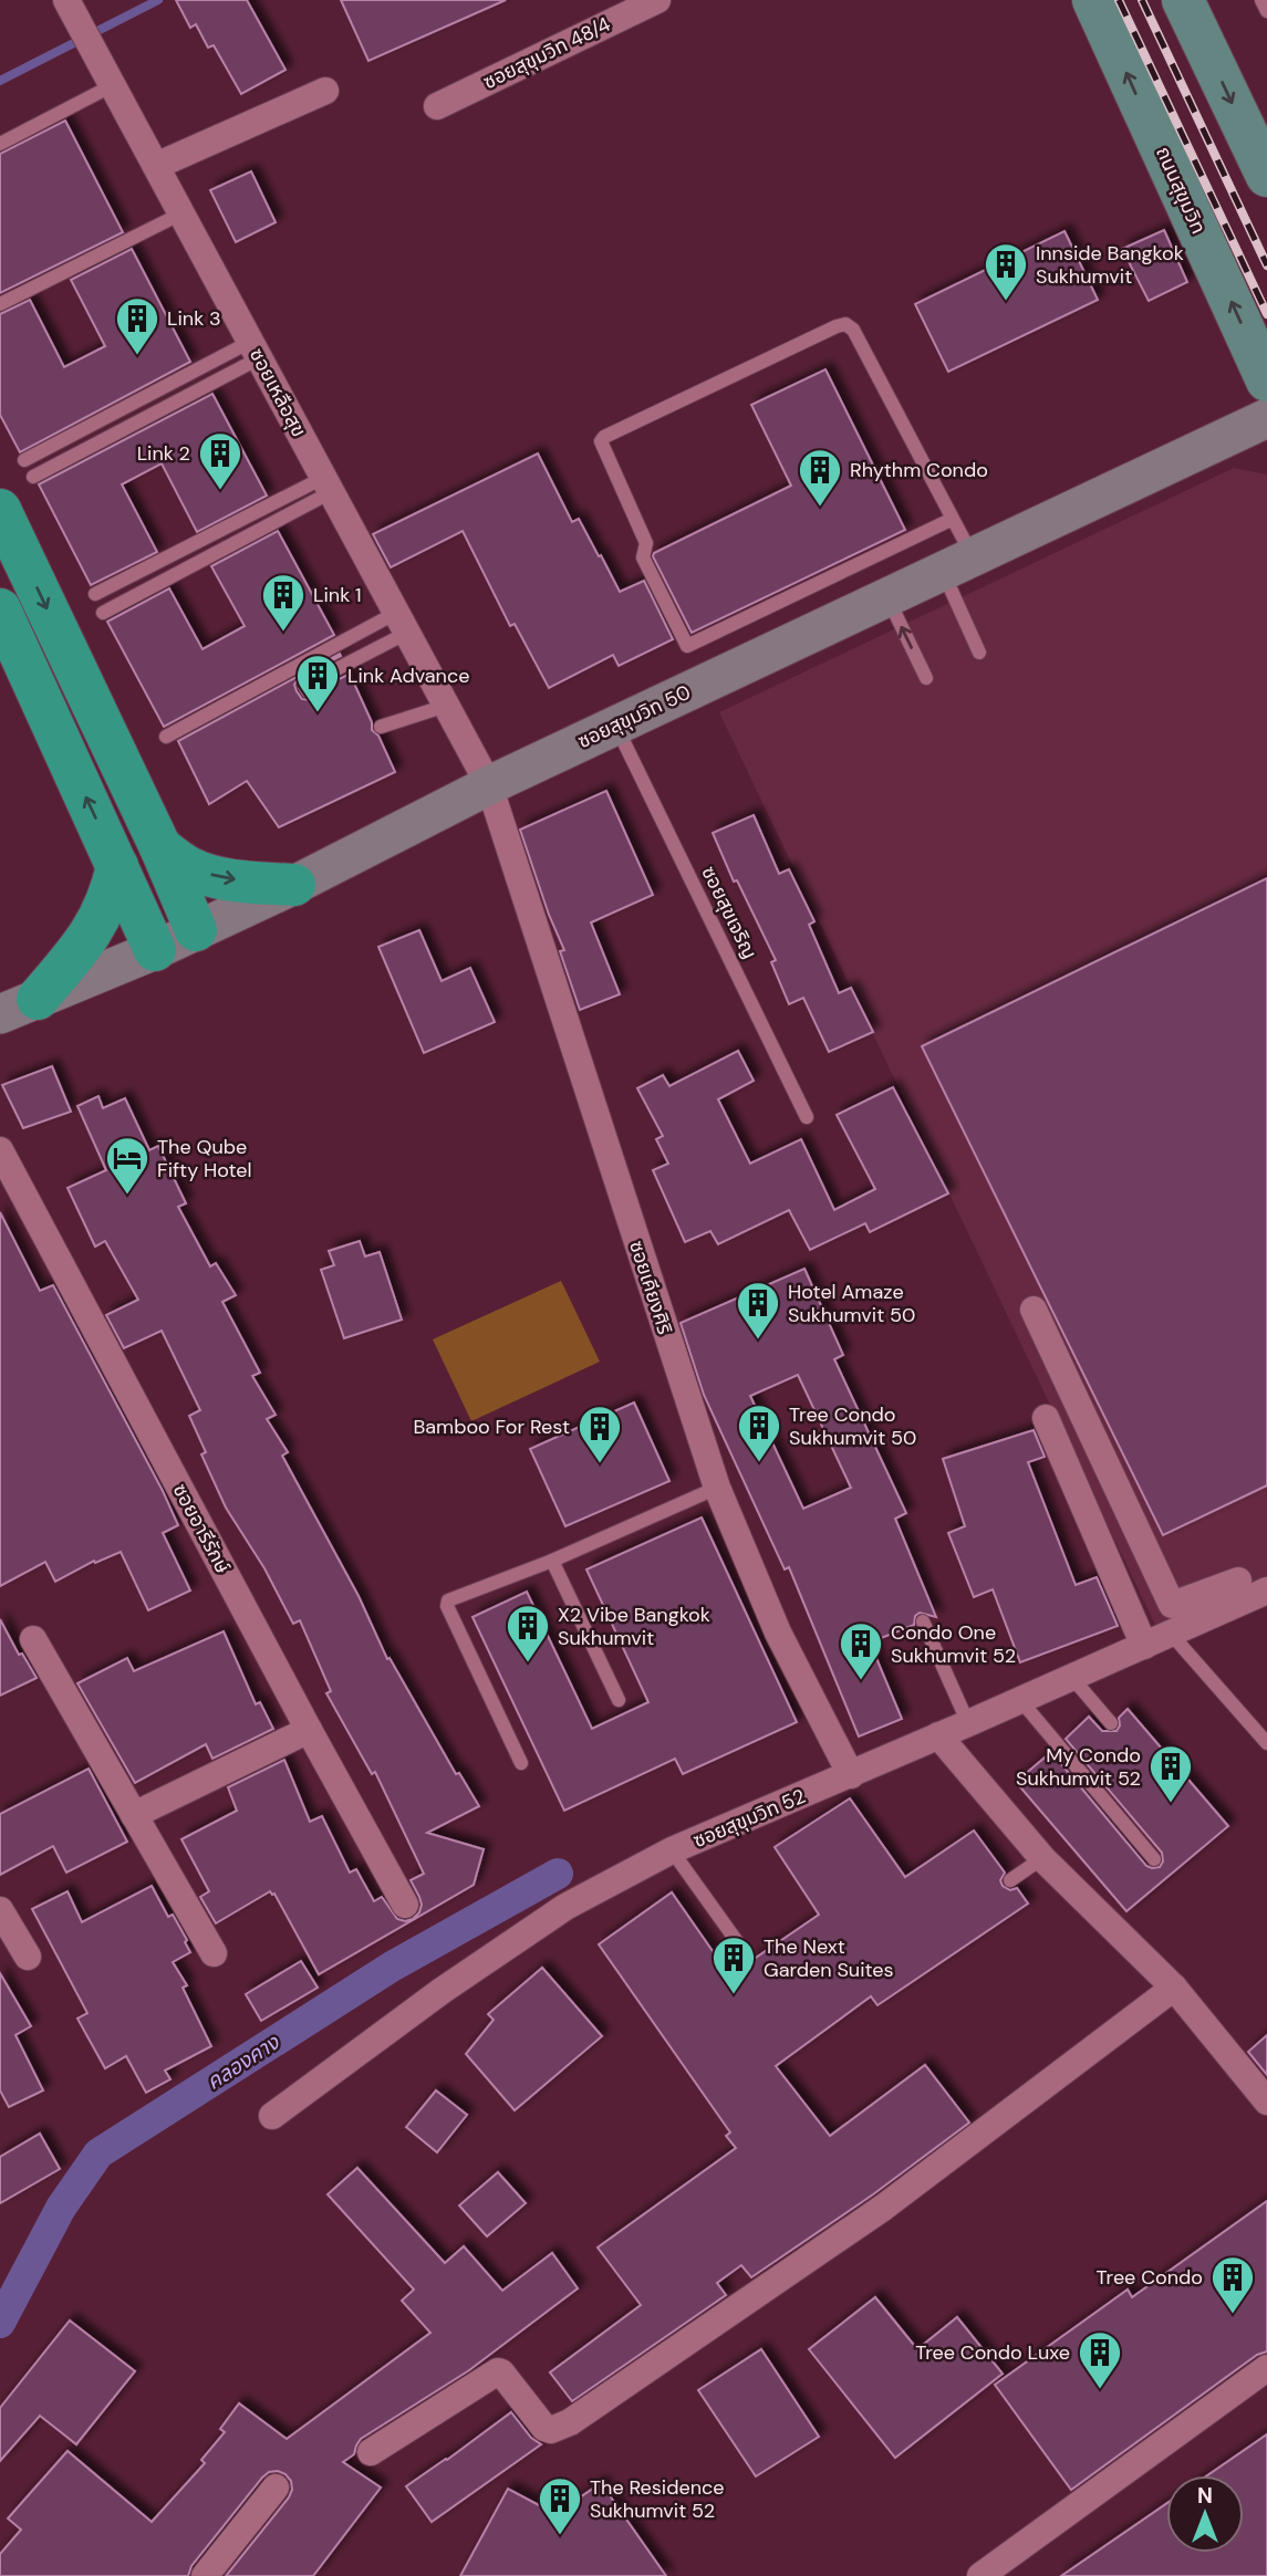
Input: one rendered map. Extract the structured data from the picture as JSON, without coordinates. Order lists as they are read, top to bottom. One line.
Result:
{"streets":{"main road":["ถนนสุขุมวิท"],"street":["ซอยสุขุมวิท 48/4","ซอยเหลือสุข","ซอยสุขุมวิท 50","ซอยเคียงศิริ","ซอยอารีรักษ์","ซอยสุขุมวิท 52"],"lane":["ซอยสุขเจริญ"]},"crossings":[["ซอยเหลือสุข","ซอยสุขุมวิท 50"],["ซอยเหลือสุข","ซอยเคียงศิริ"],["ซอยสุขุมวิท 50","ซอยสุขเจริญ"],["ซอยสุขุมวิท 50","ซอยเคียงศิริ"],["ซอยเคียงศิริ","ซอยสุขุมวิท 52"]],"water":["คลองคาง"],"places":{"building":["Innside Bangkok Sukhumvit","Link 3","Link 2","Rhythm Condo","Link 1","Link Advance","Hotel Amaze Sukhumvit 50","Tree Condo Sukhumvit 50","Bamboo For Rest","X2 Vibe Bangkok Sukhumvit","Condo One Sukhumvit 52","My Condo Sukhumvit 52","The Next Garden Suites","Tree Condo","Tree Condo Luxe","The Residence Sukhumvit 52"],"hotel":["The Qube Fifty Hotel"]},"north":"top"}
